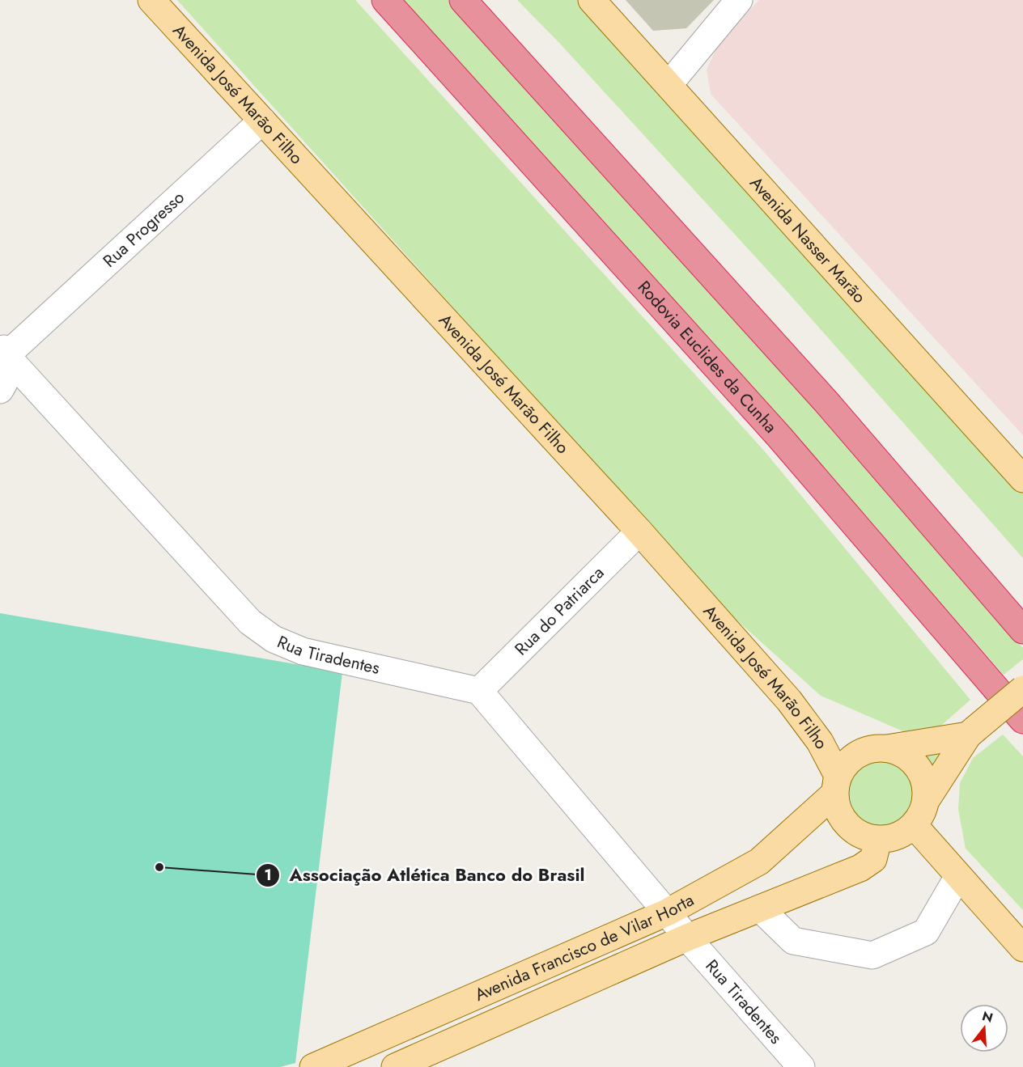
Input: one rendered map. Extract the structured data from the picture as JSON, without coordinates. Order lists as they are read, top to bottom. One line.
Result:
{"streets":{"highway":["Rodovia Euclides da Cunha"],"main road":["Avenida José Marão Filho","Avenida Nasser Marão","Avenida Francisco de Vilar Horta"],"street":["Rua Progresso","Rua do Patriarca","Rua Tiradentes"]},"crossings":[["Avenida José Marão Filho","Rua Progresso"],["Avenida José Marão Filho","Rua do Patriarca"],["Avenida José Marão Filho","Avenida Francisco de Vilar Horta"],["Rua Progresso","Rua Tiradentes"],["Rua do Patriarca","Rua Tiradentes"],["Rua Tiradentes","Avenida Francisco de Vilar Horta"]],"places":["Associação Atlética Banco do Brasil"],"north":"top"}
